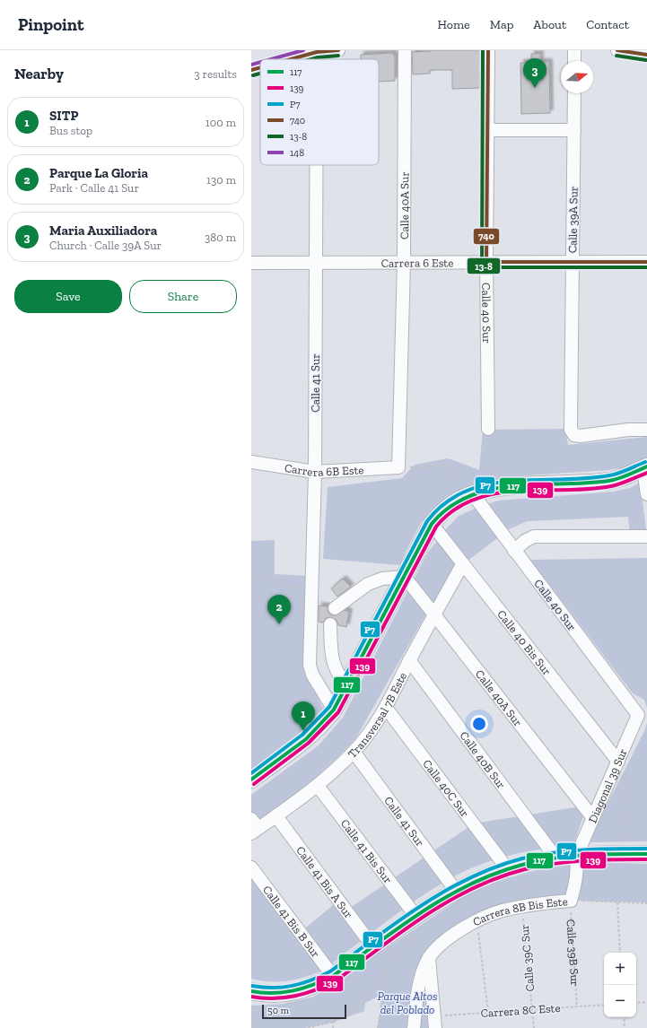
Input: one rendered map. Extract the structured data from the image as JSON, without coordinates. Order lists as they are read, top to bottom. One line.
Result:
{"streets":{"street":["Calle 40A Sur","Calle 39A Sur","Carrera 6 Este","Calle 40 Sur","Calle 41 Sur","Carrera 6B Este","Calle 40 Bis Sur","Transversal 7B Este","Calle 40B Sur","Diagonal 39 Sur","Calle 40C Sur","Calle 41 Bis Sur","Calle 41 Bis A Sur","Carrera 8B Bis Este","Calle 41 Bis B Sur"],"path":["Calle 39B Sur","Calle 39C Sur","Carrera 8C Este"]},"crossings":[["Calle 40A Sur","Carrera 6 Este"],["Calle 40A Sur","Carrera 6B Este"],["Calle 40A Sur","Transversal 7B Este"],["Calle 40A Sur","Diagonal 39 Sur"],["Calle 39A Sur","Carrera 6 Este"],["Carrera 6 Este","Calle 40 Sur"],["Carrera 6 Este","Calle 41 Sur"],["Calle 40 Sur","Diagonal 39 Sur"],["Calle 41 Sur","Carrera 6B Este"],["Calle 41 Sur","Transversal 7B Este"],["Calle 40 Bis Sur","Transversal 7B Este"],["Calle 40 Bis Sur","Diagonal 39 Sur"],["Transversal 7B Este","Calle 40B Sur"],["Transversal 7B Este","Calle 40C Sur"],["Transversal 7B Este","Calle 41 Bis Sur"],["Transversal 7B Este","Calle 41 Bis A Sur"],["Calle 40C Sur","Calle 39C Sur"],["Carrera 8B Bis Este","Calle 39B Sur"],["Carrera 8B Bis Este","Calle 39C Sur"],["Calle 39B Sur","Carrera 8C Este"],["Calle 39C Sur","Carrera 8C Este"]],"parks":["Parque Altos del Poblado"],"lines":["transit line 740","transit line 13-8","transit line 148","transit line P7","transit line 117","transit line 139"],"legend":["117","139","P7","740","13-8","148"],"scale_bar":"50 m","north":"right","page":{"header":"Pinpoint","nav":["Home","Map","About","Contact"],"heading":["Nearby","3 results"],"pins":["3","2","1"],"list":[{"mark":"1","name":"SITP","note":"Bus stop","value":"100 m"},{"mark":"2","name":"Parque La Gloria","note":"Park · Calle 41 Sur","value":"130 m"},{"mark":"3","name":"Maria Auxiliadora","note":"Church · Calle 39A Sur","value":"380 m"}],"buttons":["Save","Share"],"map_buttons":["+","−"],"scale":"50 m"}}
